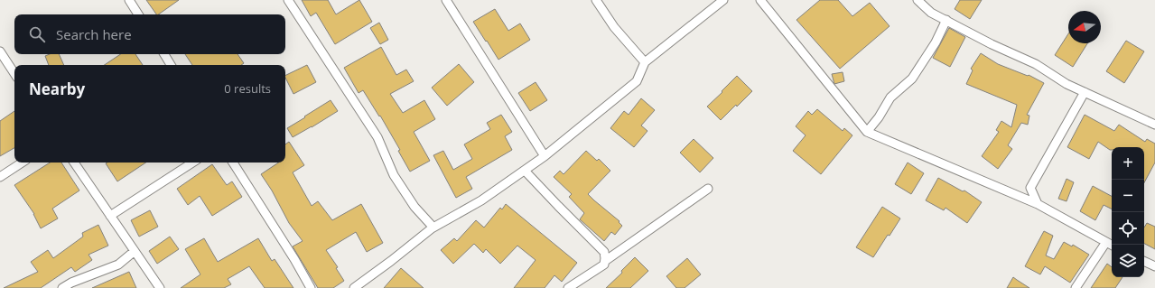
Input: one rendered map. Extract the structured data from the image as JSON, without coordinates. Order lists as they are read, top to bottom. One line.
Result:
{"north":"left","page":{"search":"Search here","heading":["Nearby","0 results"],"map_buttons":["+","−"]}}
